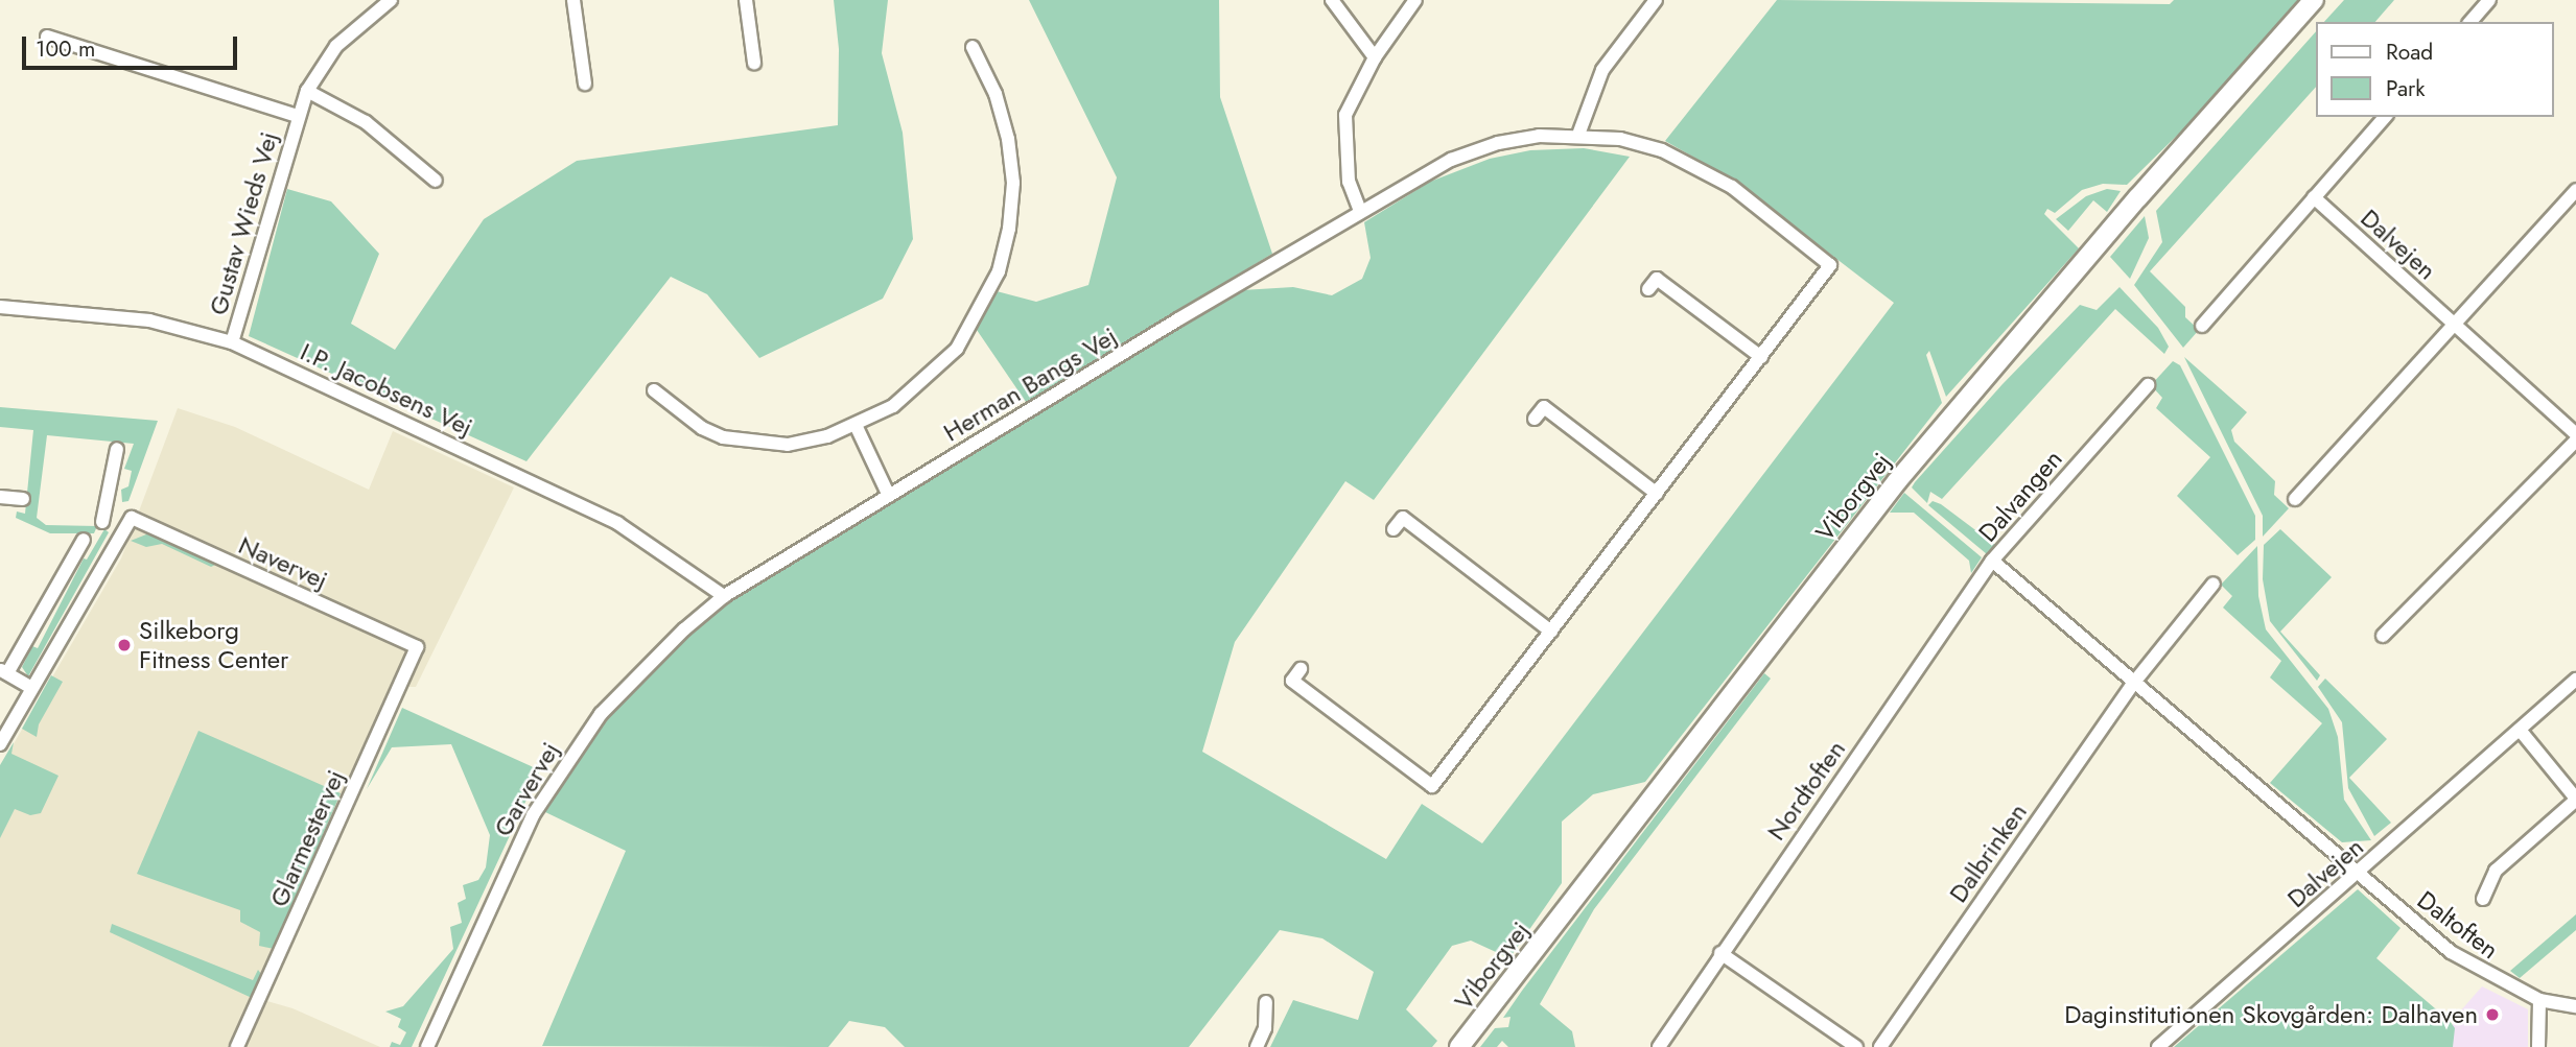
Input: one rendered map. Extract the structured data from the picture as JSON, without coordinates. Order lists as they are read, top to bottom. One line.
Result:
{"streets":{"main road":["Viborgvej"],"street":["Gustav Wieds Vej","Dalvejen","Herman Bangs Vej","I.P. Jacobsens Vej","Dalvangen","Navervej","Garvervej","Nordtoften","Glarmestervej","Dalbrinken","Daltoften"]},"crossings":[["Gustav Wieds Vej","I.P. Jacobsens Vej"],["Dalvejen","Dalvangen"],["Dalvejen","Daltoften"],["Herman Bangs Vej","I.P. Jacobsens Vej"],["Herman Bangs Vej","Garvervej"],["I.P. Jacobsens Vej","Garvervej"],["Dalvangen","Nordtoften"],["Dalvangen","Dalbrinken"],["Dalvangen","Daltoften"],["Navervej","Glarmestervej"]],"places":["Silkeborg Fitness Center","Daginstitutionen Skovgården: Dalhaven"],"legend":["Road","Park"],"scale_bar":"100 m"}
